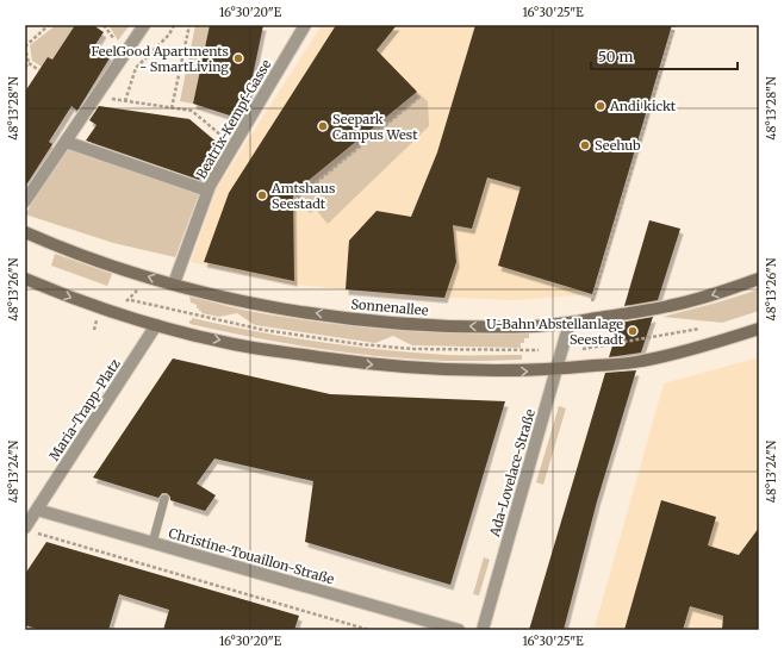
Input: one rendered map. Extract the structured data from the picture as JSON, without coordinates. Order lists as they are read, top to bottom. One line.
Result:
{"streets":{"street":["Beatrix-Kempf-Gasse","Sonnenallee","Maria-Trapp-Platz","Ada-Lovelace-Straße","Christine-Touaillon-Straße"]},"crossings":[["Beatrix-Kempf-Gasse","Sonnenallee"],["Sonnenallee","Ada-Lovelace-Straße"],["Maria-Trapp-Platz","Christine-Touaillon-Straße"]],"places":["FeelGood Apartments - SmartLiving","Andi kickt","Seepark Campus West","Seehub","Amtshaus Seestadt","U-Bahn Abstellanlage Seestadt"],"scale_bar":"50 m","coordinates":["16°30'20\"E","16°30'25\"E","48°13'28\"N","48°13'26\"N","48°13'24\"N"]}
